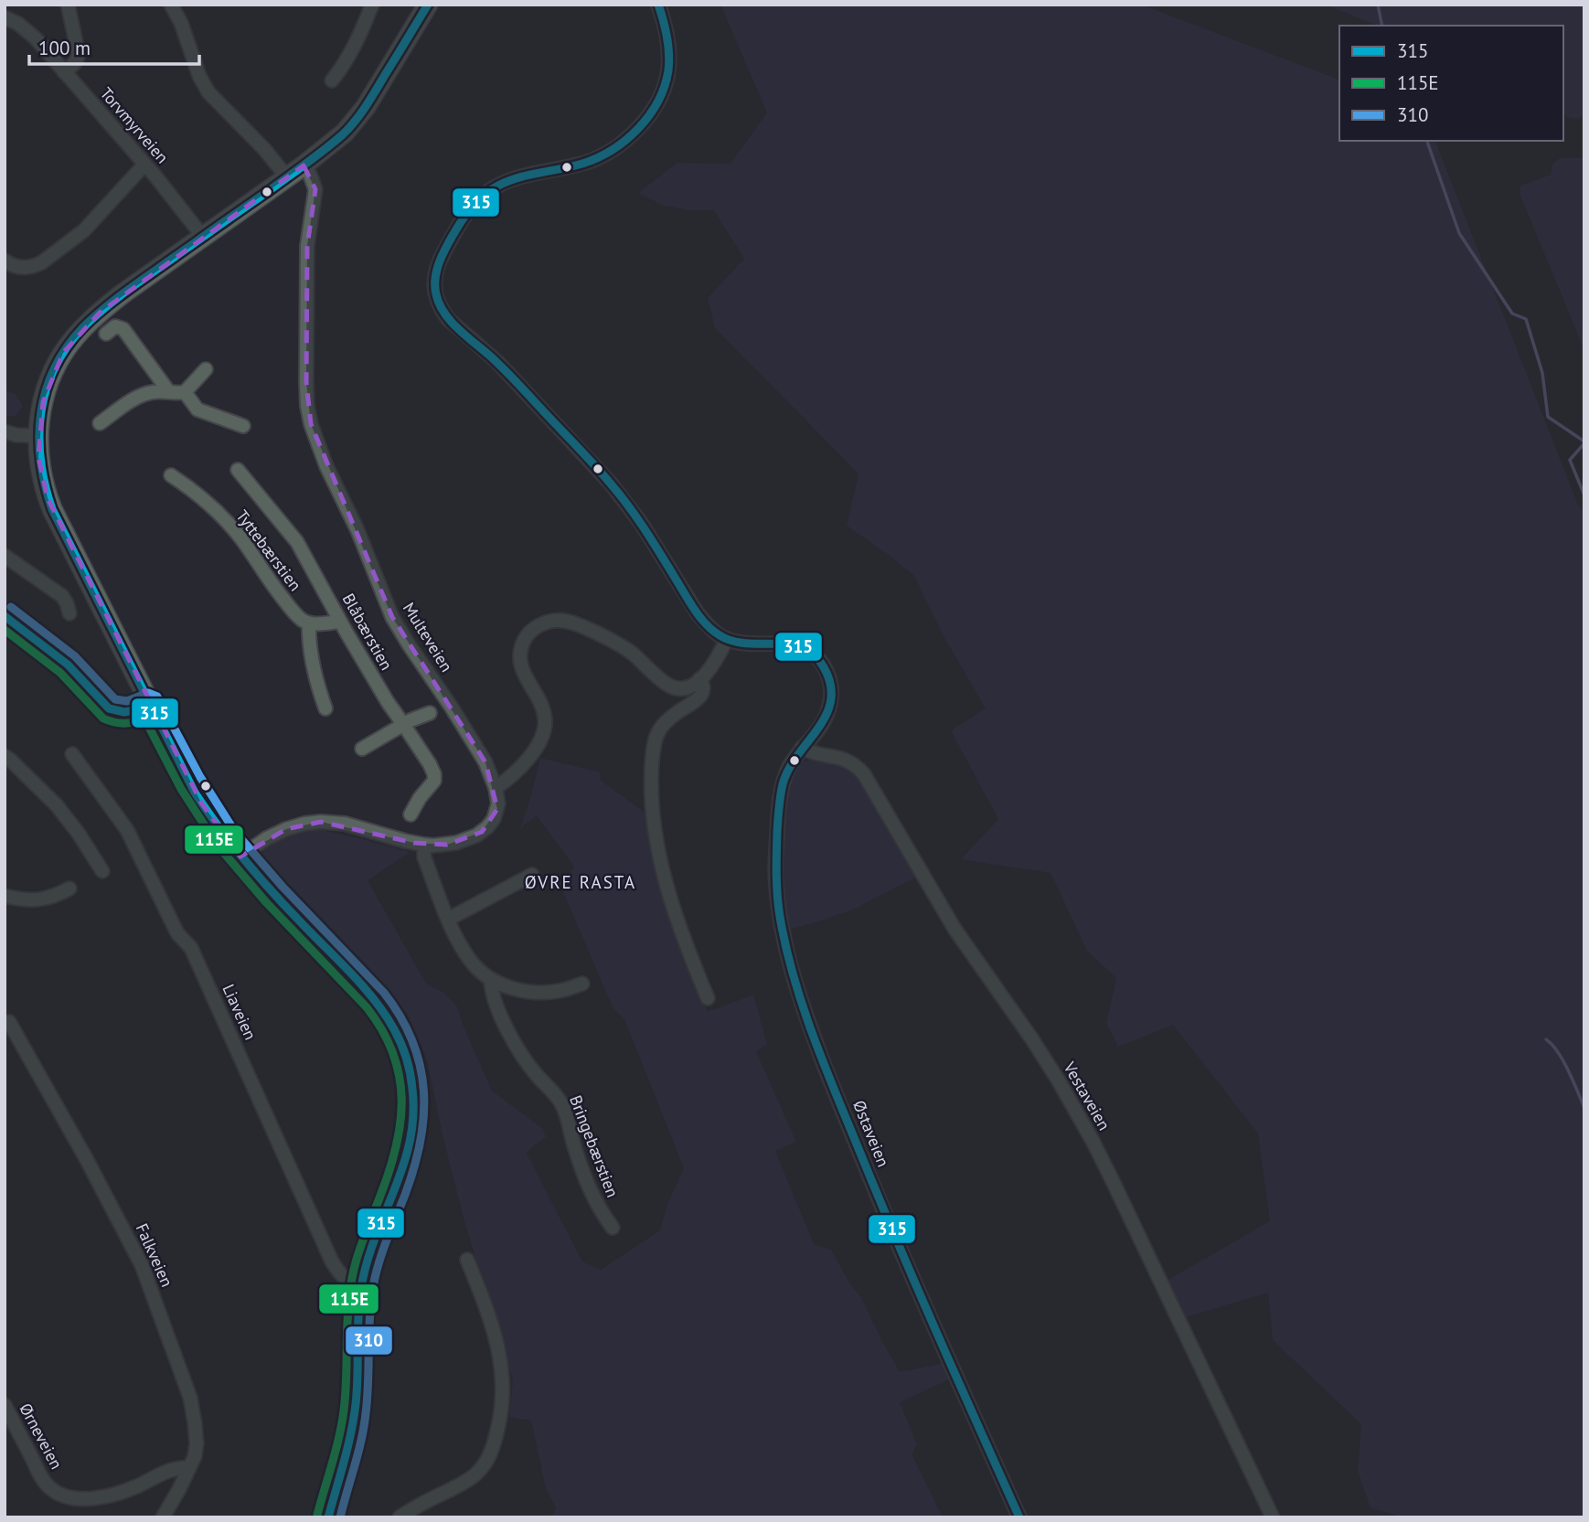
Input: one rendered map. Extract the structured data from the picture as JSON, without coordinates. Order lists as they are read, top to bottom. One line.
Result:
{"streets":{"street":["Torvmyrveien","Tyttebærstien","Blåbærstien","Multeveien","Liaveien","Vestaveien","Østaveien","Bringebærstien","Falkveien","Ørneveien"]},"crossings":[["Vestaveien","Østaveien"],["Falkveien","Ørneveien"]],"districts":["ØVRE RASTA"],"lines":["transit line 315","transit line 310","transit line 115E"],"legend":["315","115E","310"],"scale_bar":"100 m"}
